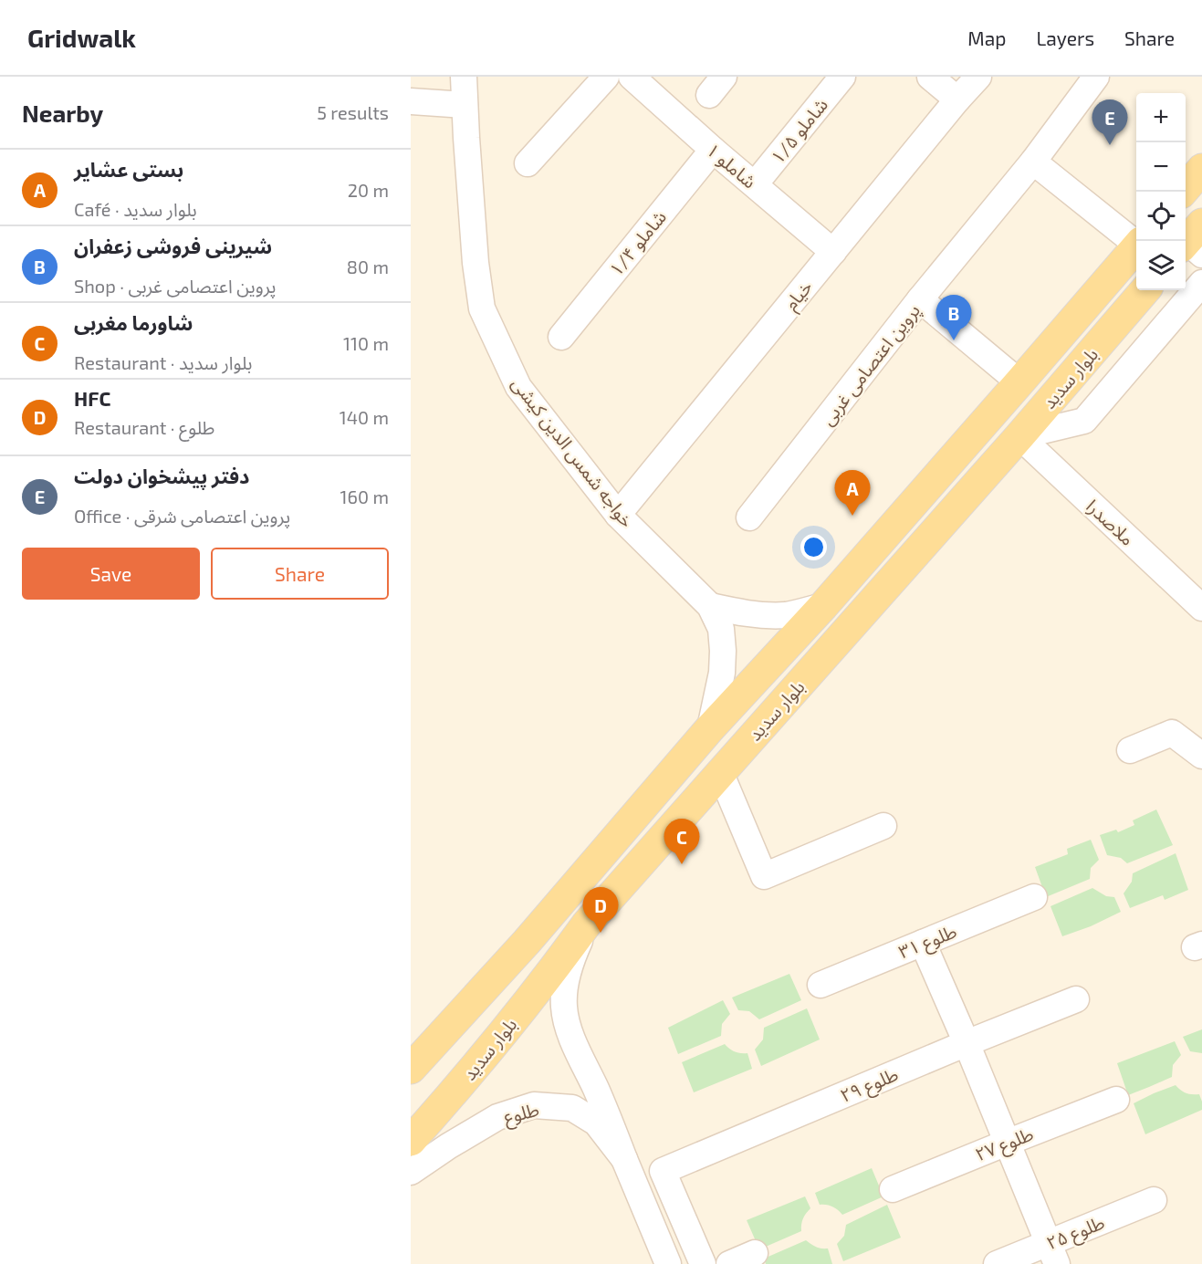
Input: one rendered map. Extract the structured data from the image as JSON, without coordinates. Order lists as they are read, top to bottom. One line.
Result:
{"streets":{"main road":["بلوار سدید"],"street":["شاملو ۱/۵","شاملو ۱","شاملو ۱/۴","خیام","پروین اعتصامی غربی","خواجه شمس الدين كيشی","ملاصدرا","طلوع ۳۱","طلوع ۲۹","طلوع","طلوع ۲۷","طلوع ۲۵"]},"crossings":[["شاملو ۱/۵","شاملو ۱"],["شاملو ۱","شاملو ۱/۴"],["شاملو ۱","خیام"],["خیام","خواجه شمس الدين كيشی"],["بلوار سدید","خواجه شمس الدين كيشی"],["بلوار سدید","ملاصدرا"],["بلوار سدید","طلوع"]],"page":{"header":"Gridwalk","nav":["Map","Layers","Share"],"heading":["Nearby","5 results"],"map_buttons":["+","−"],"pins":["E","B","A","C","D"],"list":[{"mark":"A","name":"بستی عشایر","note":"Café · بلوار سدید","value":"20 m"},{"mark":"B","name":"شیرینی فروشی زعفران","note":"Shop · پروین اعتصامی غربی","value":"80 m"},{"mark":"C","name":"شاورما مغربی","note":"Restaurant · بلوار سدید","value":"110 m"},{"mark":"D","name":"HFC","note":"Restaurant · طلوع","value":"140 m"},{"mark":"E","name":"دفتر پیشخوان دولت","note":"Office · پروین اعتصامی شرقی","value":"160 m"}],"buttons":["Save","Share"]}}
